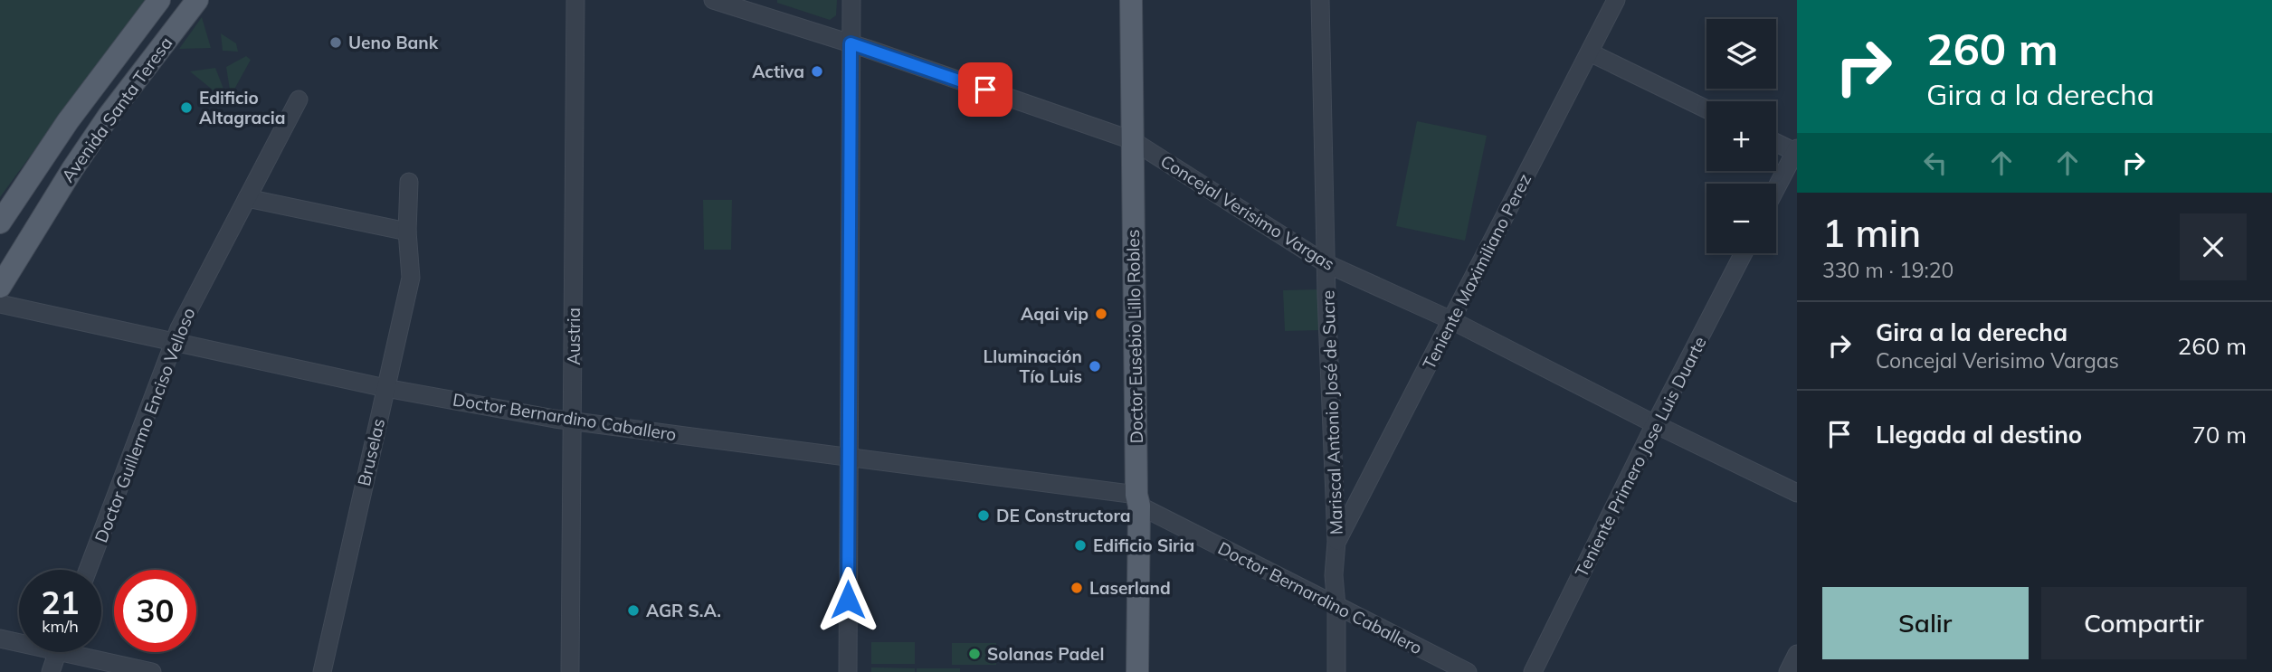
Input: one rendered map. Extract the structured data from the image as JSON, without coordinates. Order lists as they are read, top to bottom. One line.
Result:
{"streets":{"main road":["Avenida Santa Teresa","Doctor Eusebio Lillo Robles"],"street":["Concejal Verisimo Vargas","Teniente Maximiliano Perez","Austria","Mariscal Antonio José de Sucre","Doctor Bernardino Caballero","Doctor Guillermo Enciso Velloso","Bruselas","Teniente Primero Jose Luis Duarte"]},"crossings":[["Concejal Verisimo Vargas","Teniente Maximiliano Perez"],["Concejal Verisimo Vargas","Doctor Eusebio Lillo Robles"],["Concejal Verisimo Vargas","Mariscal Antonio José de Sucre"],["Concejal Verisimo Vargas","Teniente Primero Jose Luis Duarte"],["Teniente Maximiliano Perez","Mariscal Antonio José de Sucre"],["Austria","Doctor Bernardino Caballero"],["Doctor Eusebio Lillo Robles","Doctor Bernardino Caballero"],["Mariscal Antonio José de Sucre","Doctor Bernardino Caballero"],["Doctor Bernardino Caballero","Doctor Guillermo Enciso Velloso"],["Doctor Bernardino Caballero","Bruselas"]],"places":["Ueno Bank","Activa","Edificio Altagracia","Aqai vip","Lluminación Tío Luis","DE Constructora","Edificio Siria","Laserland","AGR S.A.","Solanas Padel"],"page":{"turn":["260 m","Gira a la derecha"],"map_buttons":["+","−"],"heading":["1 min","330 m · 19:20"],"list":[{"name":"Gira a la derecha","note":"Concejal Verisimo Vargas","value":"260 m"},{"name":"Llegada al destino","value":"70 m"}],"speed":"21 km/h","limit":"30","buttons":["Salir","Compartir"]}}
